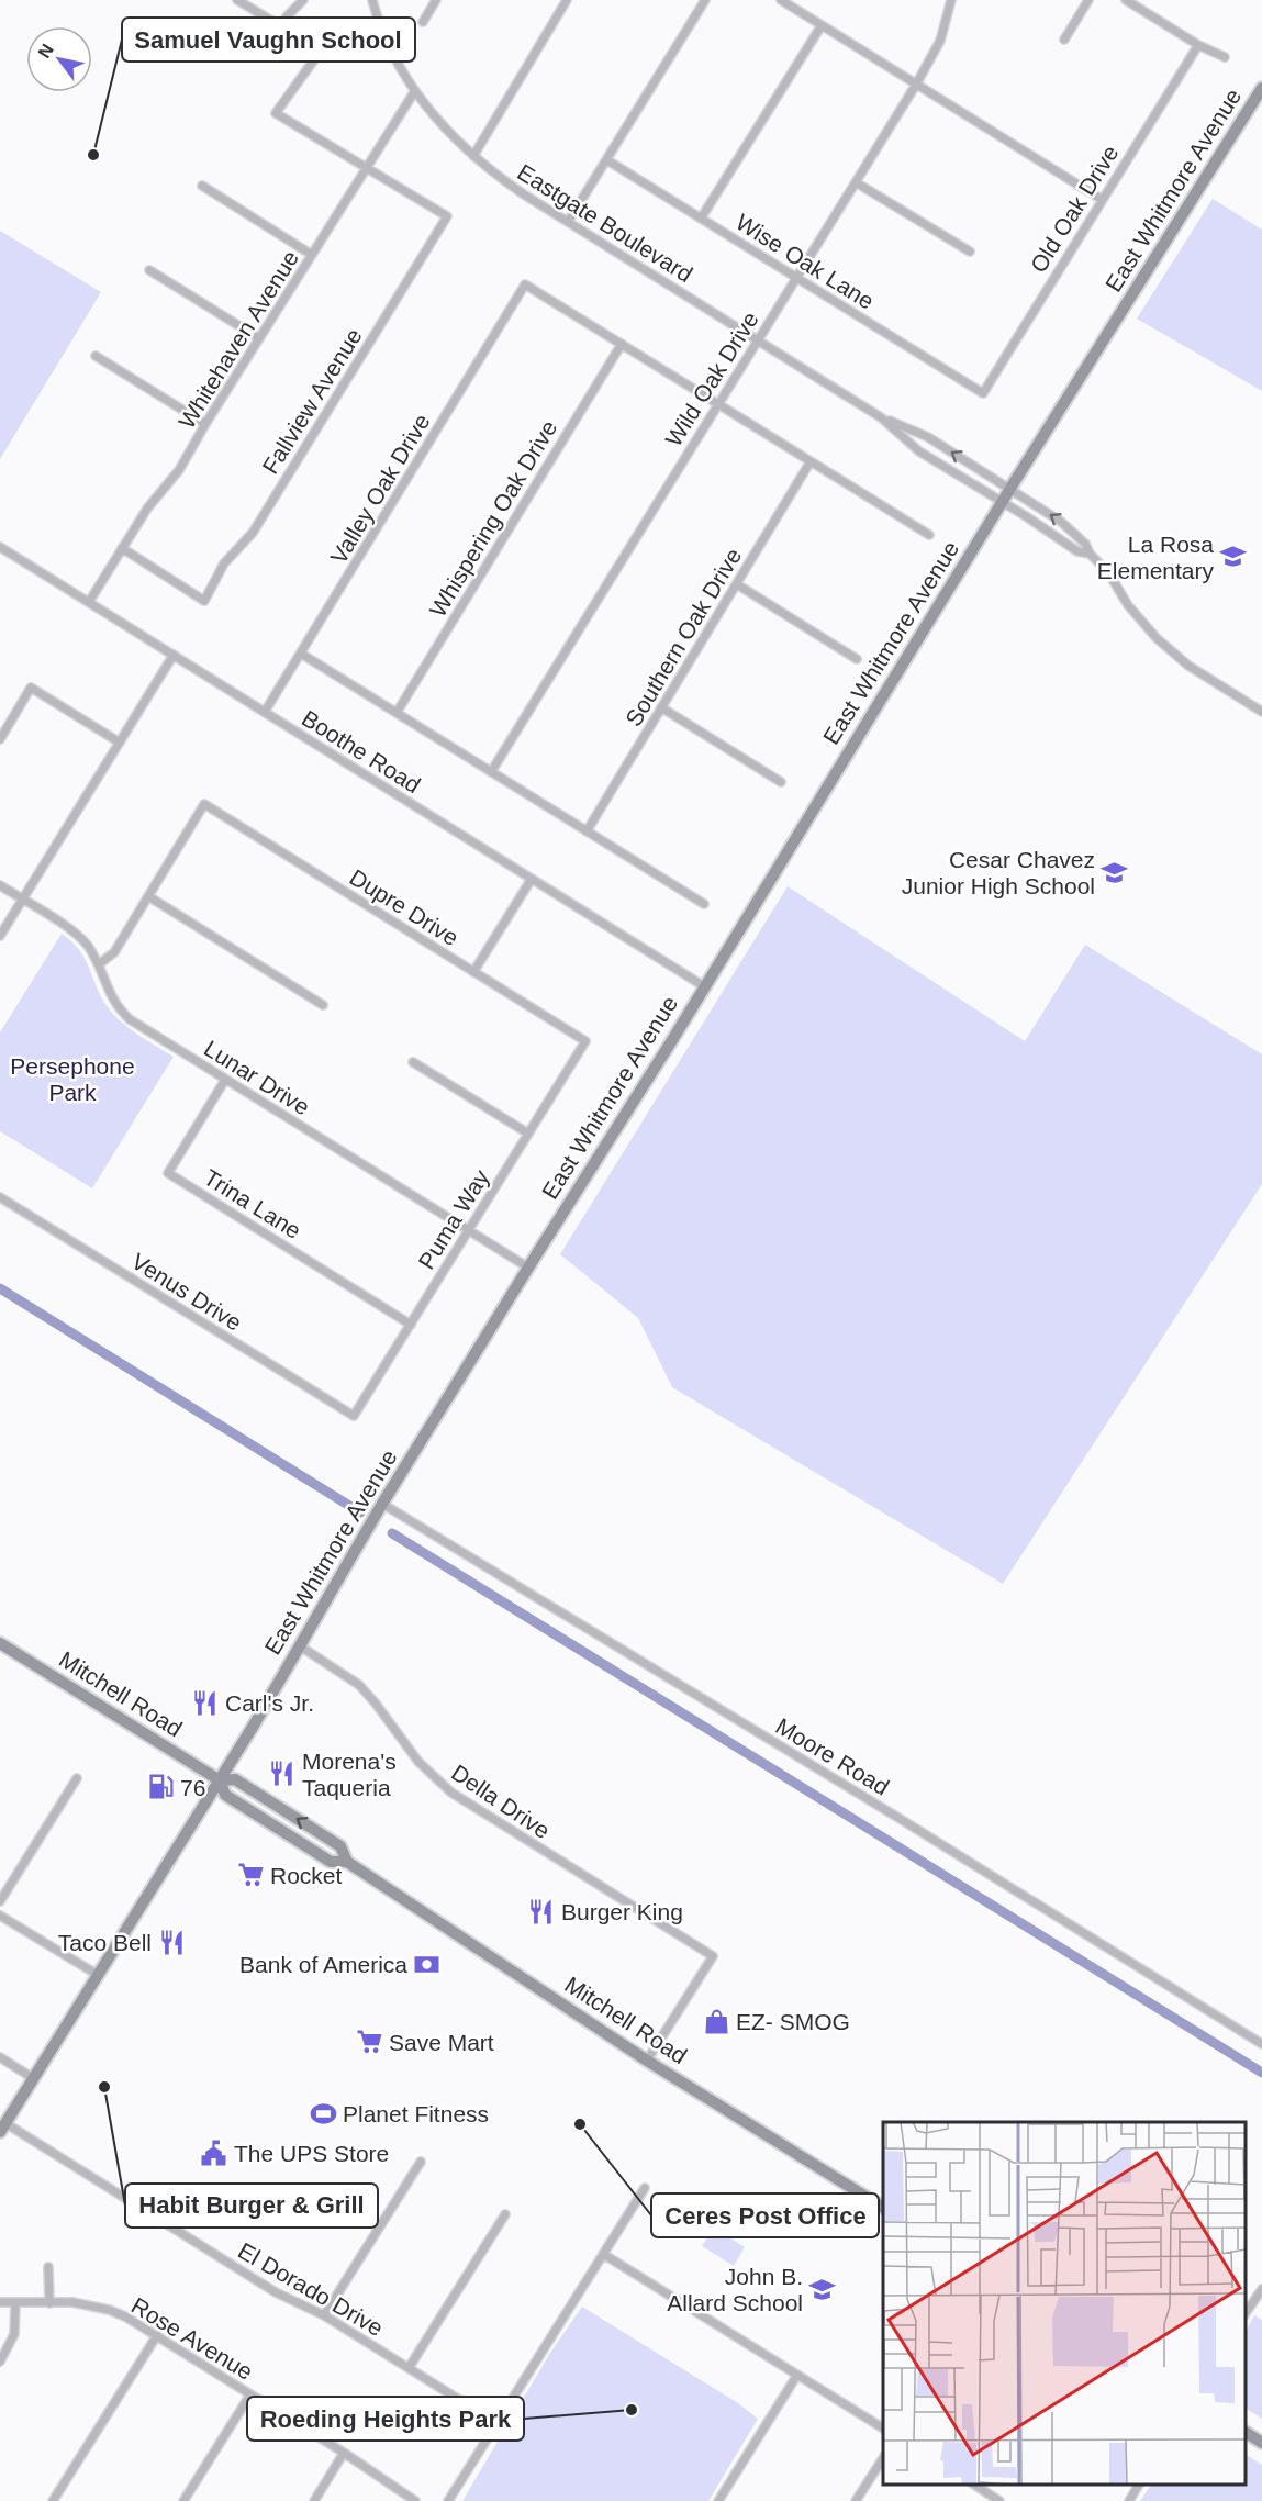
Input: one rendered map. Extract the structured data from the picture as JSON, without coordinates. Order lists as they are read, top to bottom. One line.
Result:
{"streets":{"main road":["East Whitmore Avenue","Mitchell Road"],"street":["Old Oak Drive","Eastgate Boulevard","Wise Oak Lane","Whitehaven Avenue","Wild Oak Drive","Fallview Avenue","Valley Oak Drive","Whispering Oak Drive","Southern Oak Drive","Boothe Road","Dupre Drive","Lunar Drive","Trina Lane","Puma Way","Venus Drive","Moore Road","Della Drive","El Dorado Drive","Rose Avenue"]},"crossings":[["East Whitmore Avenue","Eastgate Boulevard"],["East Whitmore Avenue","Boothe Road"],["East Whitmore Avenue","Lunar Drive"],["East Whitmore Avenue","Mitchell Road"],["East Whitmore Avenue","Moore Road"],["East Whitmore Avenue","Della Drive"],["East Whitmore Avenue","El Dorado Drive"],["Old Oak Drive","Wise Oak Lane"],["Eastgate Boulevard","Whitehaven Avenue"],["Eastgate Boulevard","Wild Oak Drive"],["Wise Oak Lane","Wild Oak Drive"],["Whitehaven Avenue","Fallview Avenue"],["Whitehaven Avenue","Boothe Road"],["Valley Oak Drive","Whispering Oak Drive"],["Valley Oak Drive","Boothe Road"],["Dupre Drive","Puma Way"],["Lunar Drive","Trina Lane"],["Lunar Drive","Puma Way"],["Trina Lane","Puma Way"],["Puma Way","Venus Drive"],["Mitchell Road","Della Drive"]],"parks":["Persephone Park"],"places":{"other":["Samuel Vaughn School","Habit Burger & Grill","Ceres Post Office","Roeding Heights Park"],"school or university":["La Rosa Elementary","Cesar Chavez Junior High School","John B. Allard School"],"restaurant":["Carl's Jr.","Morena's Taqueria","Burger King","Taco Bell"],"fuel station":["76"],"supermarket":["Rocket","Save Mart"],"bank":["Bank of America"],"shop":["EZ- SMOG"],"sports":["Planet Fitness"],"public building":["The UPS Store"]},"north":"top left"}
